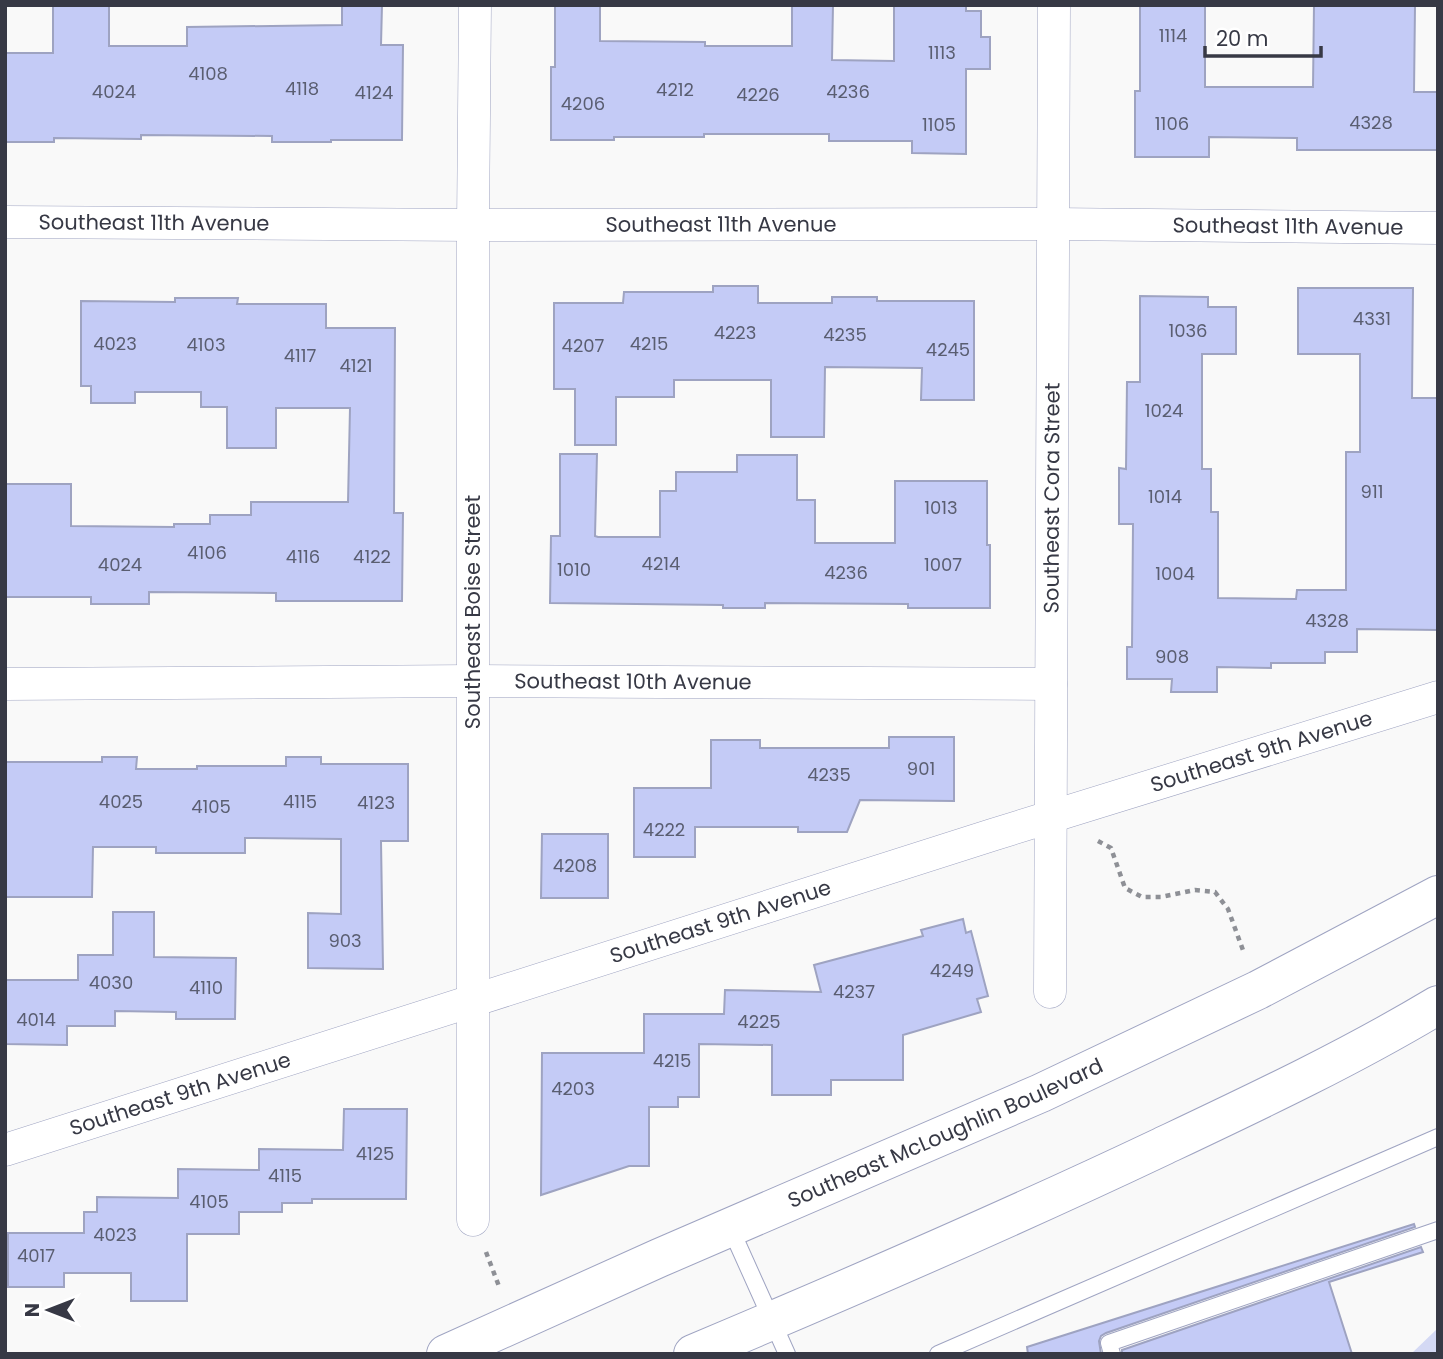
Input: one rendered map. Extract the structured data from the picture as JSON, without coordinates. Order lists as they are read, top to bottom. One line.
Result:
{"streets":{"highway":["Southeast McLoughlin Boulevard"],"street":["Southeast 11th Avenue","Southeast Cora Street","Southeast Boise Street","Southeast 10th Avenue","Southeast 9th Avenue"]},"crossings":[["Southeast 11th Avenue","Southeast Cora Street"],["Southeast 11th Avenue","Southeast Boise Street"],["Southeast Cora Street","Southeast 10th Avenue"],["Southeast Cora Street","Southeast 9th Avenue"],["Southeast Boise Street","Southeast 10th Avenue"],["Southeast Boise Street","Southeast 9th Avenue"]],"house_numbers":["1114","1113","4108","4118","4212","4024","4236","4124","4226","4206","4328","1106","1105","4331","1036","4223","4235","4023","4215","4103","4207","4245","4117","4121","1024","911","1014","1013","4106","4116","4122","4214","4024","1007","1010","4236","1004","4328","908","901","4235","4025","4115","4123","4105","4222","4208","903","4249","4030","4110","4237","4014","4225","4215","4203","4125","4115","4105","4023","4017"],"scale_bar":"20 m","north":"left"}
